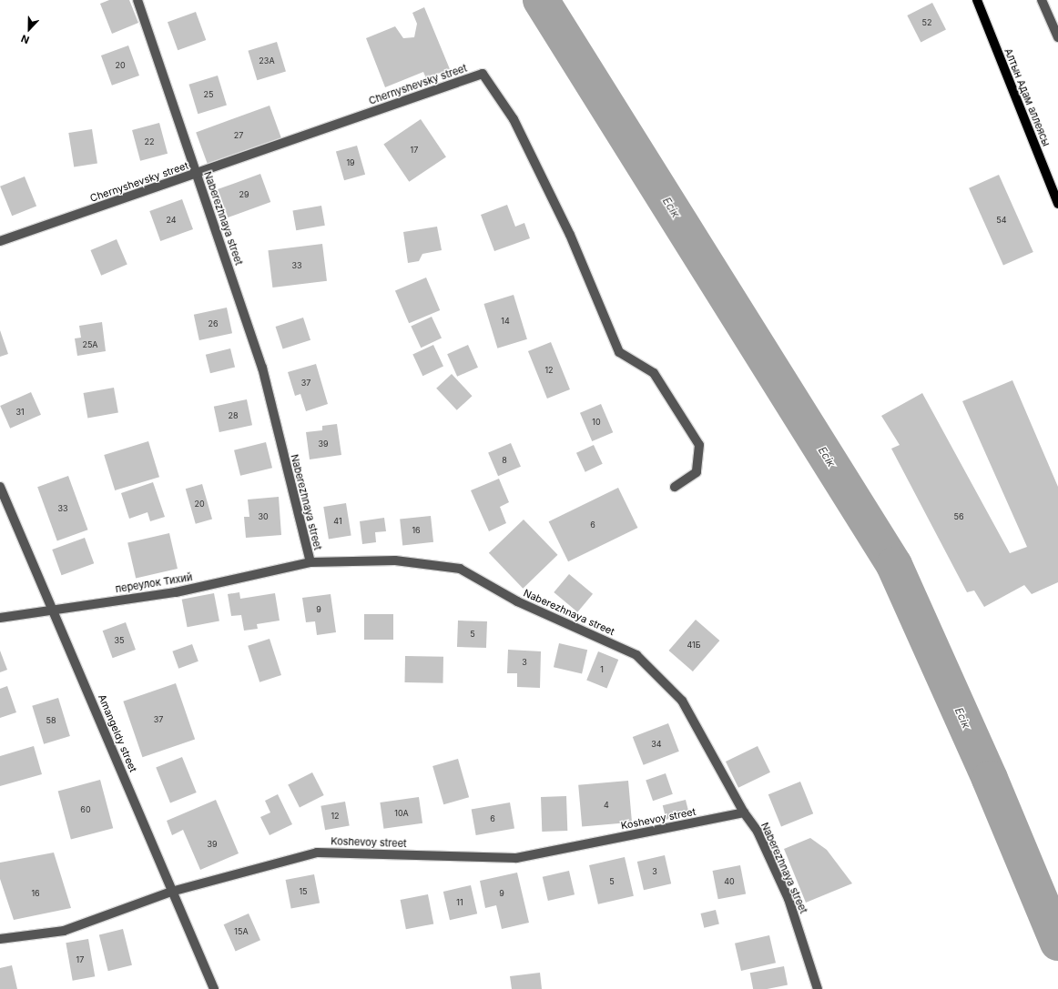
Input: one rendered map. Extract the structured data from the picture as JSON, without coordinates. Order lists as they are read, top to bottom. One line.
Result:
{"streets":{"main road":["Алтын Адам аллеясы"],"street":["Chernyshevsky street","Naberezhnaya street","переулок Тихий","Amangeldy street","Koshevoy street"]},"crossings":[["Chernyshevsky street","Naberezhnaya street"],["Naberezhnaya street","переулок Тихий"],["Naberezhnaya street","Koshevoy street"],["переулок Тихий","Amangeldy street"],["Amangeldy street","Koshevoy street"]],"water":["Есік"],"house_numbers":["52","23А","20","25","27","22","17","19","29","24","54","33","14","26","25А","12","37","31","28","10","39","8","20","33","30","56","41","6","16","9","5","35","41Б","3","1","37","58","34","4","60","10А","12","6","39","3","5","40","15","16","9","11","15А","17"],"north":"bottom"}
